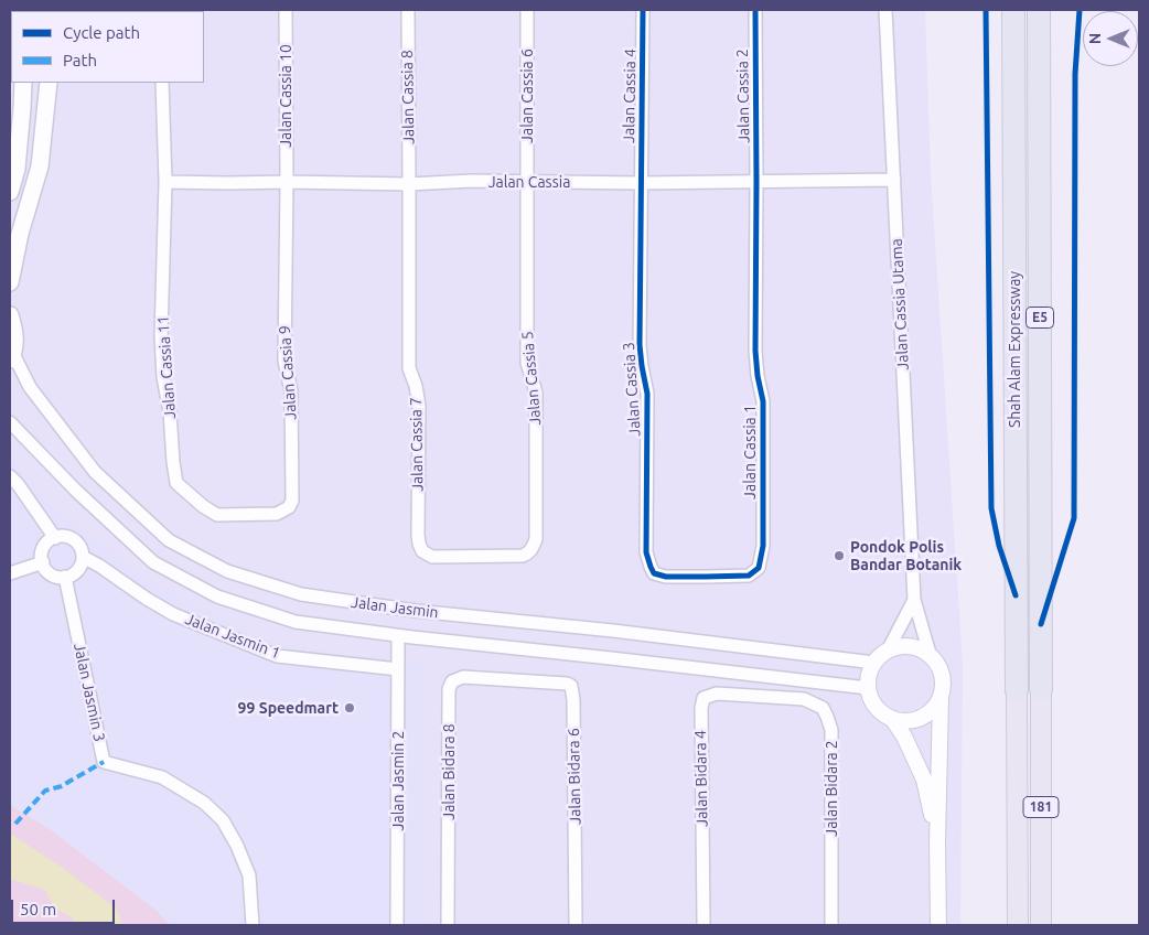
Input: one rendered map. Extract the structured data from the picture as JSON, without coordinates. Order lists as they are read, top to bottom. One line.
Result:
{"streets":{"highway":["E5","Shah Alam Expressway"],"main road":["181"],"street":["Jalan Cassia 10","Jalan Cassia 6","Jalan Cassia 4","Jalan Cassia 2","Jalan Cassia 8","Jalan Cassia","Jalan Cassia Utama","Jalan Cassia 11","Jalan Cassia 9","Jalan Cassia 5","Jalan Cassia 3","Jalan Cassia 7","Jalan Cassia 1","Jalan Jasmin","Jalan Jasmin 1","Jalan Jasmin 3","Jalan Bidara 8","Jalan Bidara 6","Jalan Bidara 4","Jalan Jasmin 2","Jalan Bidara 2"]},"crossings":[["Jalan Cassia 10","Jalan Cassia"],["Jalan Cassia 10","Jalan Cassia 9"],["Jalan Cassia 6","Jalan Cassia"],["Jalan Cassia 6","Jalan Cassia 5"],["Jalan Cassia 4","Jalan Cassia"],["Jalan Cassia 4","Jalan Cassia 3"],["Jalan Cassia 2","Jalan Cassia"],["Jalan Cassia 2","Jalan Cassia 1"],["Jalan Cassia 8","Jalan Cassia"],["Jalan Cassia 8","Jalan Cassia 7"],["Jalan Cassia","Jalan Cassia Utama"],["Jalan Cassia","Jalan Cassia 11"],["Jalan Cassia","Jalan Cassia 9"],["Jalan Cassia","Jalan Cassia 5"],["Jalan Cassia","Jalan Cassia 3"],["Jalan Cassia","Jalan Cassia 7"],["Jalan Cassia","Jalan Cassia 1"],["Jalan Cassia Utama","Jalan Jasmin"],["Shah Alam Expressway","181"],["Jalan Cassia 11","Jalan Cassia 9"],["Jalan Cassia 5","Jalan Cassia 7"],["Jalan Cassia 3","Jalan Cassia 1"],["Jalan Jasmin","Jalan Jasmin 2"],["Jalan Jasmin 1","Jalan Jasmin 3"],["Jalan Jasmin 1","Jalan Jasmin 2"],["Jalan Bidara 8","Jalan Bidara 6"],["Jalan Bidara 4","Jalan Bidara 2"]],"places":["Pondok Polis Bandar Botanik","99 Speedmart"],"legend":["Cycle path","Path"],"scale_bar":"50 m","north":"left"}
